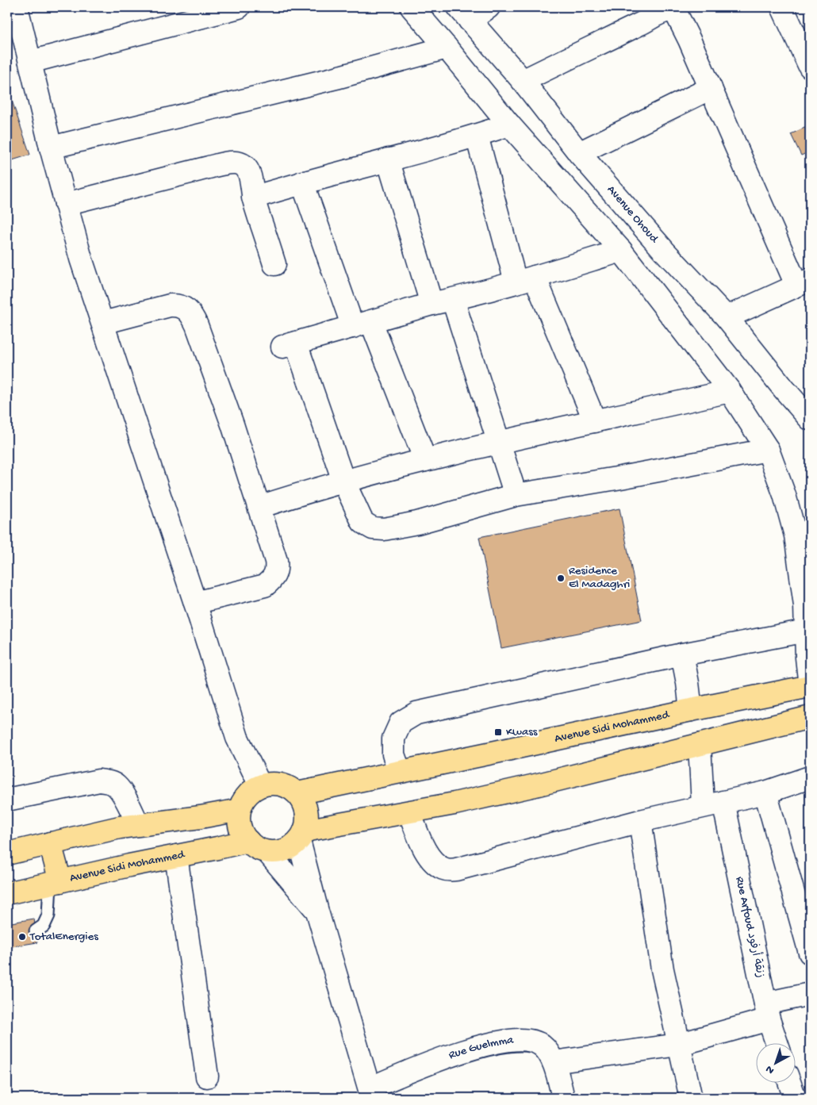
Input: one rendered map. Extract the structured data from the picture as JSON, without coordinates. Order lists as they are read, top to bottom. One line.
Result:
{"streets":{"main road":["Avenue Sidi Mohammed"],"street":["Avenue Ohoud","Rue Arfoud زنقة أرفود","Rue Guelmma"]},"places":{"other":["Residence El Madaghri","TotalEnergies"],"transit":["Kwass"]},"north":"bottom left"}
